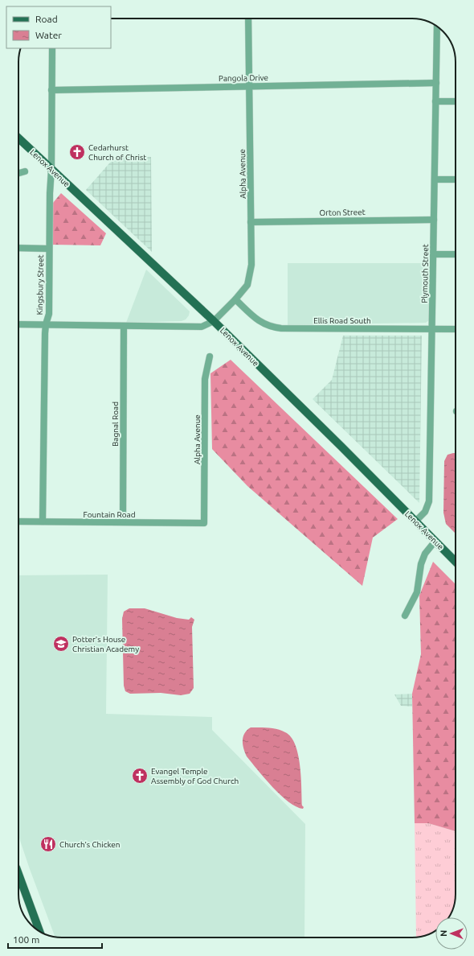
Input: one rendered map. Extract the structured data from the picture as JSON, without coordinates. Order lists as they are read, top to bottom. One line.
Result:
{"streets":{"main road":["Lenox Avenue"],"street":["Pangola Drive","Alpha Avenue","Orton Street","Plymouth Street","Kingsbury Street","Ellis Road South","Bagnal Road","Fountain Road"]},"crossings":[["Pangola Drive","Alpha Avenue"],["Pangola Drive","Plymouth Street"],["Pangola Drive","Kingsbury Street"],["Lenox Avenue","Alpha Avenue"],["Lenox Avenue","Plymouth Street"],["Lenox Avenue","Kingsbury Street"],["Alpha Avenue","Orton Street"],["Alpha Avenue","Ellis Road South"],["Alpha Avenue","Fountain Road"],["Orton Street","Plymouth Street"],["Plymouth Street","Ellis Road South"],["Kingsbury Street","Fountain Road"],["Bagnal Road","Fountain Road"]],"places":{"church":["Cedarhurst Church of Christ","Evangel Temple Assembly of God Church"],"school or university":["Potter's House Christian Academy"],"restaurant":["Church's Chicken"]},"legend":["Road","Water"],"scale_bar":"100 m","north":"left"}
